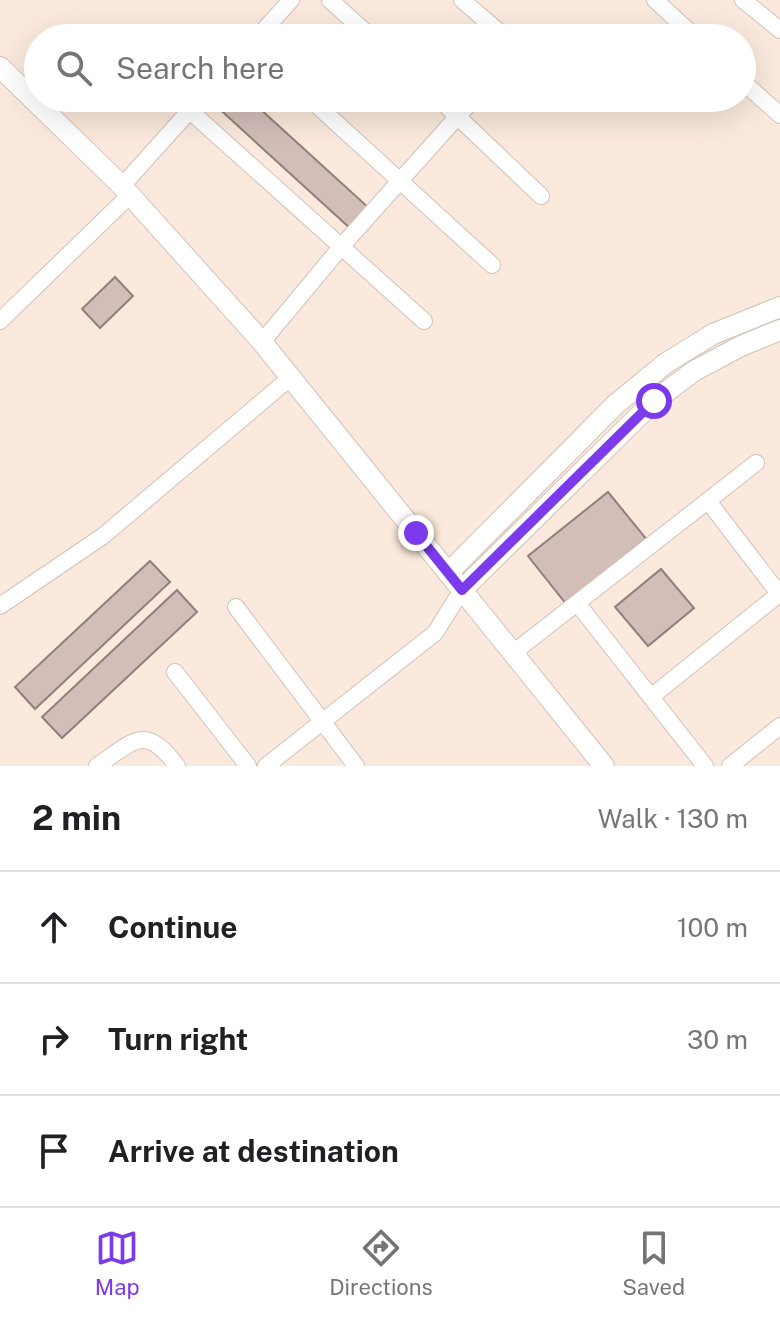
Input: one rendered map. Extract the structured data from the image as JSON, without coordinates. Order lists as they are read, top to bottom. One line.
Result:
{"page":{"search":"Search here","heading":["2 min","Walk · 130 m"],"list":[["Continue","100 m"],["Turn right","30 m"],"Arrive at destination"],"nav":["Map","Directions","Saved"]}}
